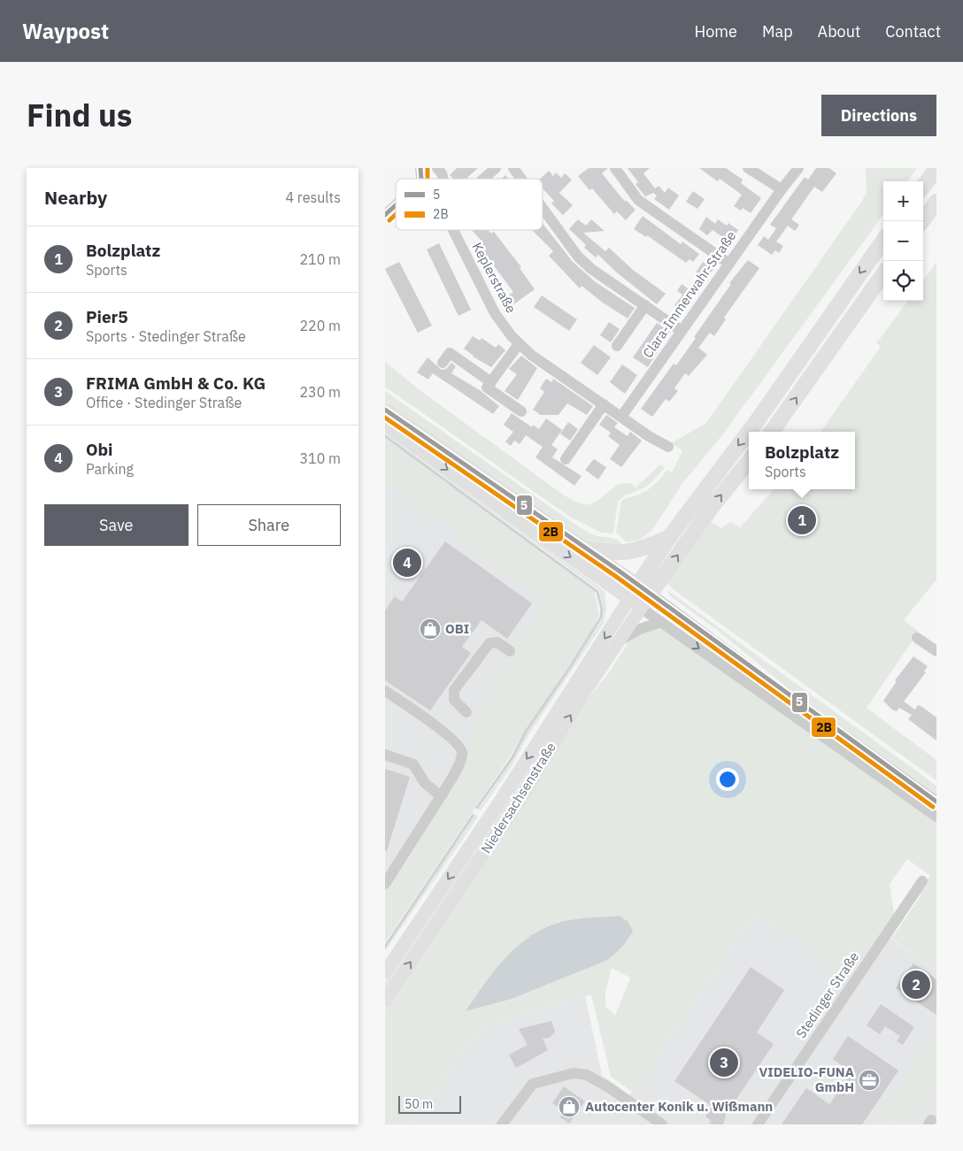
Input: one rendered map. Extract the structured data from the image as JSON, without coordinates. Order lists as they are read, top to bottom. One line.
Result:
{"streets":{"main road":["Niedersachsenstraße"],"street":["Keplerstraße","Clara-Immerwahr-Straße","Stedinger Straße"]},"crossings":[["Keplerstraße","Clara-Immerwahr-Straße"]],"places":{"shop":["OBI","Autocenter Konik u. Wißmann"],"office":["VIDELIO-FUNA GmbH"]},"lines":["transit line 5","transit line 2B"],"legend":["5","2B"],"scale_bar":"50 m","page":{"header":"Waypost","nav":["Home","Map","About","Contact"],"title":"Find us","buttons":["Directions",["Save","Share"]],"heading":["Nearby","4 results"],"map_buttons":["+","−"],"list":[{"mark":"1","name":"Bolzplatz","note":"Sports","value":"210 m"},{"mark":"2","name":"Pier5","note":"Sports · Stedinger Straße","value":"220 m"},{"mark":"3","name":"FRIMA GmbH & Co. KG","note":"Office · Stedinger Straße","value":"230 m"},{"mark":"4","name":"Obi","note":"Parking","value":"310 m"}],"popup":["Bolzplatz","Sports"],"pins":["1","4","2","3"],"scale":"50 m"}}
